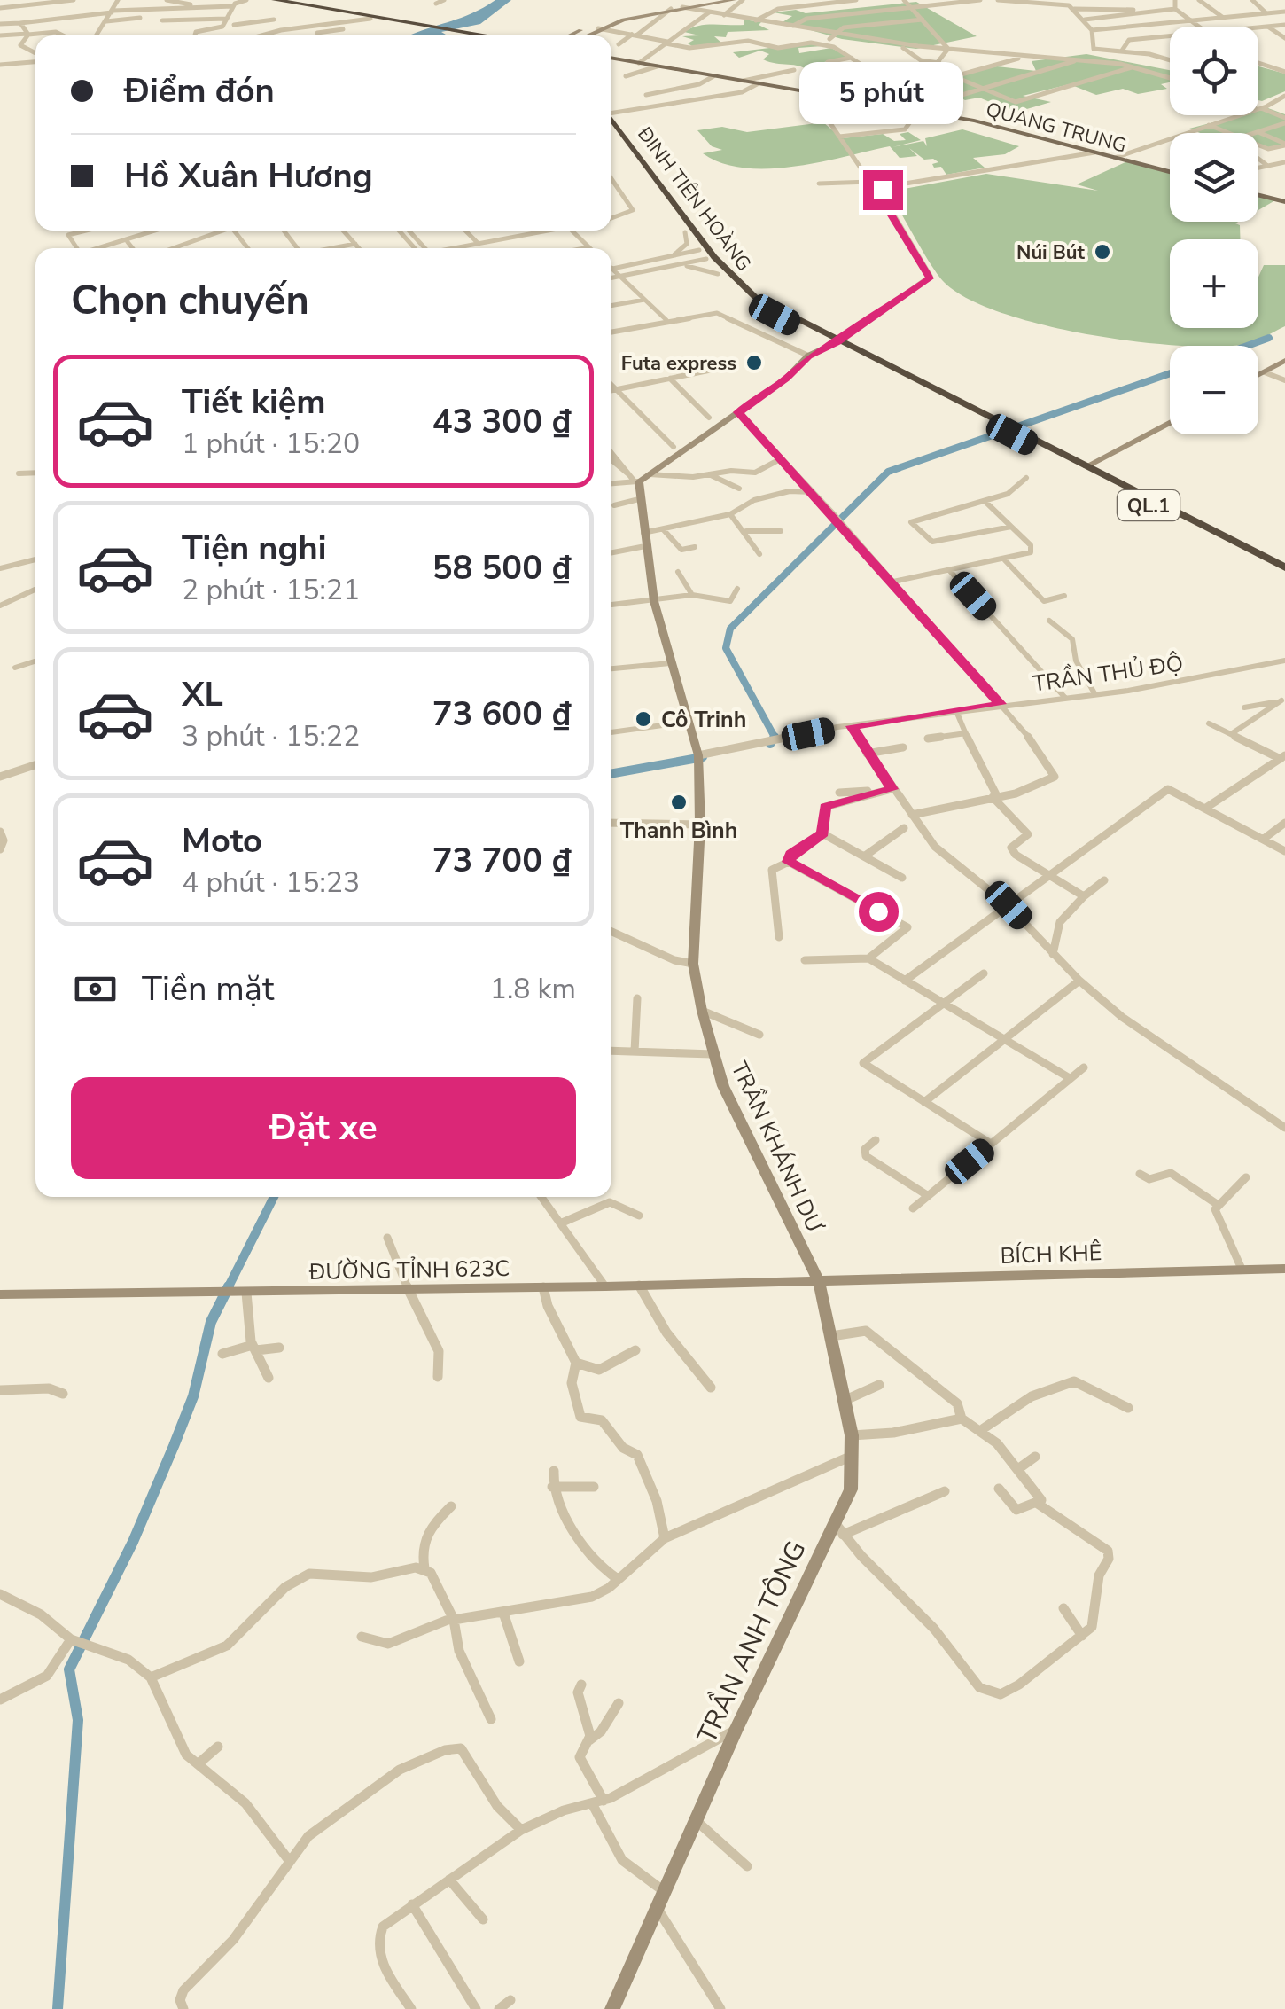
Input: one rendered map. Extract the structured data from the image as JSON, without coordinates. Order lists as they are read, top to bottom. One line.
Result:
{"streets":{"highway":["ĐINH TIÊN HOÀNG","QL.1"],"main road":["QUANG TRUNG"],"street":["TRẦN THỦ ĐỘ","TRẦN KHÁNH DƯ","BÍCH KHÊ","ĐƯỜNG TỈNH 623C","TRẦN ANH TÔNG"]},"crossings":[["TRẦN KHÁNH DƯ","BÍCH KHÊ"],["TRẦN KHÁNH DƯ","ĐƯỜNG TỈNH 623C"],["TRẦN KHÁNH DƯ","TRẦN ANH TÔNG"],["BÍCH KHÊ","ĐƯỜNG TỈNH 623C"],["BÍCH KHÊ","TRẦN ANH TÔNG"],["ĐƯỜNG TỈNH 623C","TRẦN ANH TÔNG"]],"places":["Núi Bút","Futa express","Cô Trinh","Thanh Bình"],"page":{"map_buttons":["+","−"],"banner":["Điểm đón","Hồ Xuân Hương"],"bubble":"5 phút","heading":"Chọn chuyến","list":[{"name":"Tiết kiệm","note":"1 phút · 15:20","value":"43 300 ₫"},{"name":"Tiện nghi","note":"2 phút · 15:21","value":"58 500 ₫"},{"name":"XL","note":"3 phút · 15:22","value":"73 600 ₫"},{"name":"Moto","note":"4 phút · 15:23","value":"73 700 ₫"}],"pay":["Tiền mặt","1.8 km"],"buttons":"Đặt xe"}}
